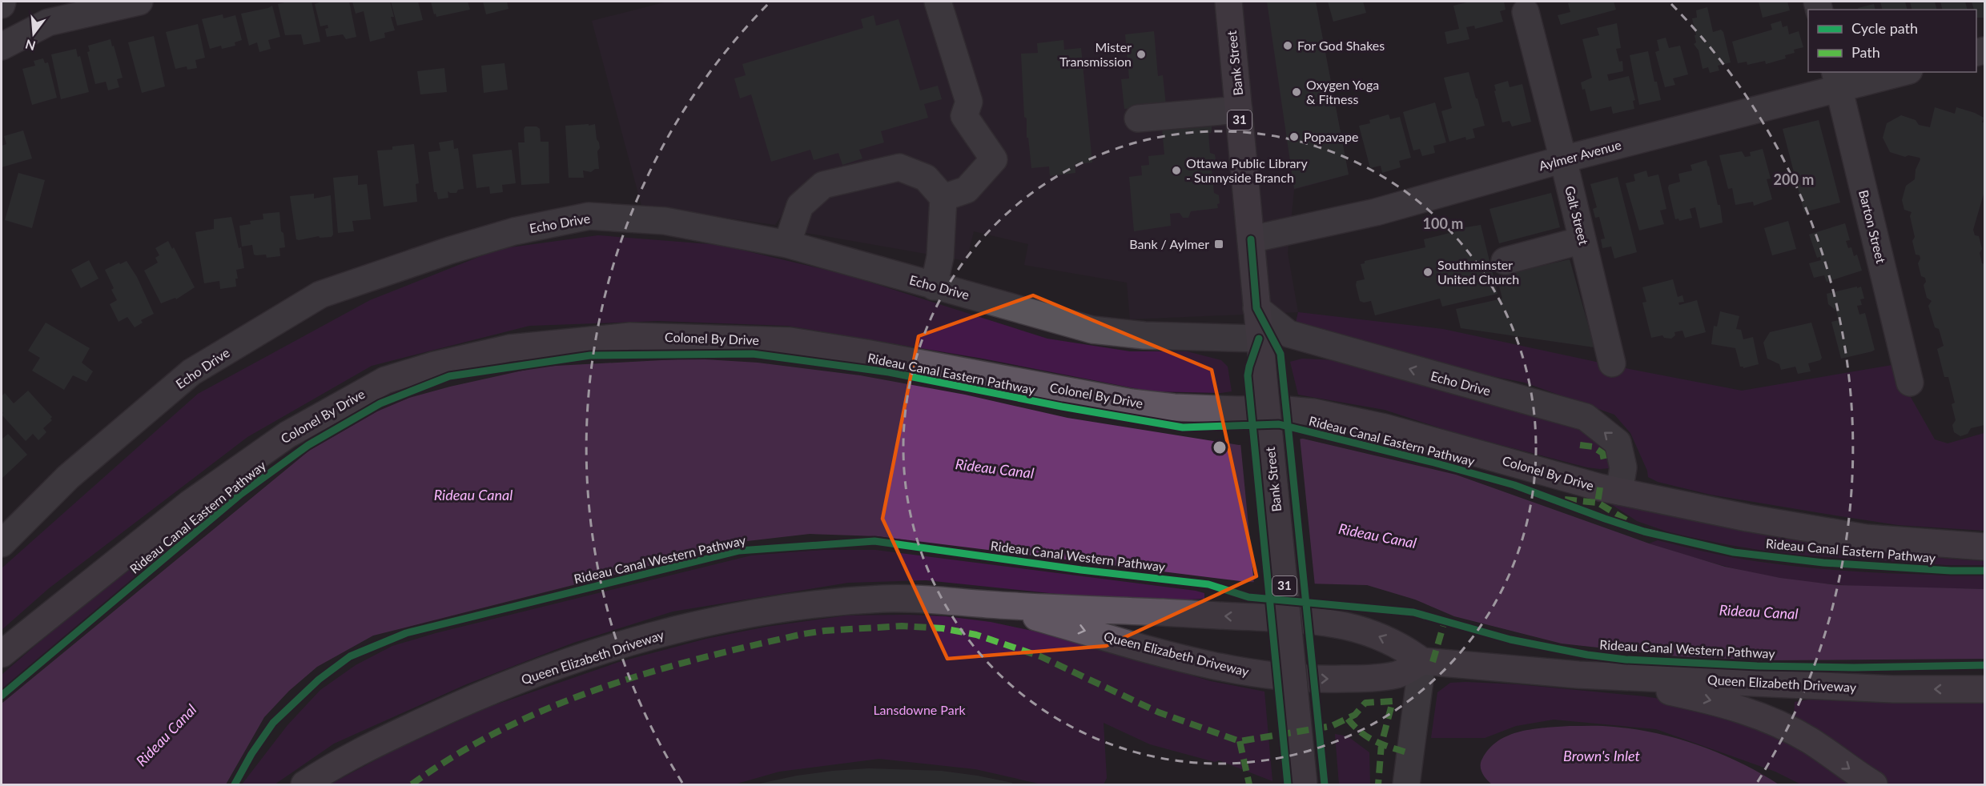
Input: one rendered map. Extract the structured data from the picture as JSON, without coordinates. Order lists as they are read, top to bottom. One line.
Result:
{"streets":{"main road":["Bank Street","31","Colonel By Drive","Queen Elizabeth Driveway"],"street":["Aylmer Avenue","Galt Street","Echo Drive","Barton Street"],"cycle path":["Rideau Canal Eastern Pathway","Rideau Canal Western Pathway"]},"crossings":[["Bank Street","Aylmer Avenue"],["Bank Street","Echo Drive"],["Aylmer Avenue","Galt Street"],["Aylmer Avenue","Barton Street"],["Echo Drive","Colonel By Drive"]],"water":["Rideau Canal","Brown's Inlet"],"parks":["Lansdowne Park"],"places":{"other":["For God Shakes","Mister Transmission","Oxygen Yoga & Fitness","Popavape","Ottawa Public Library - Sunnyside Branch","Southminster United Church"],"transit":["Bank / Aylmer"]},"legend":["Cycle path","Path"],"north":"bottom","rings":["200 m","100 m"]}
